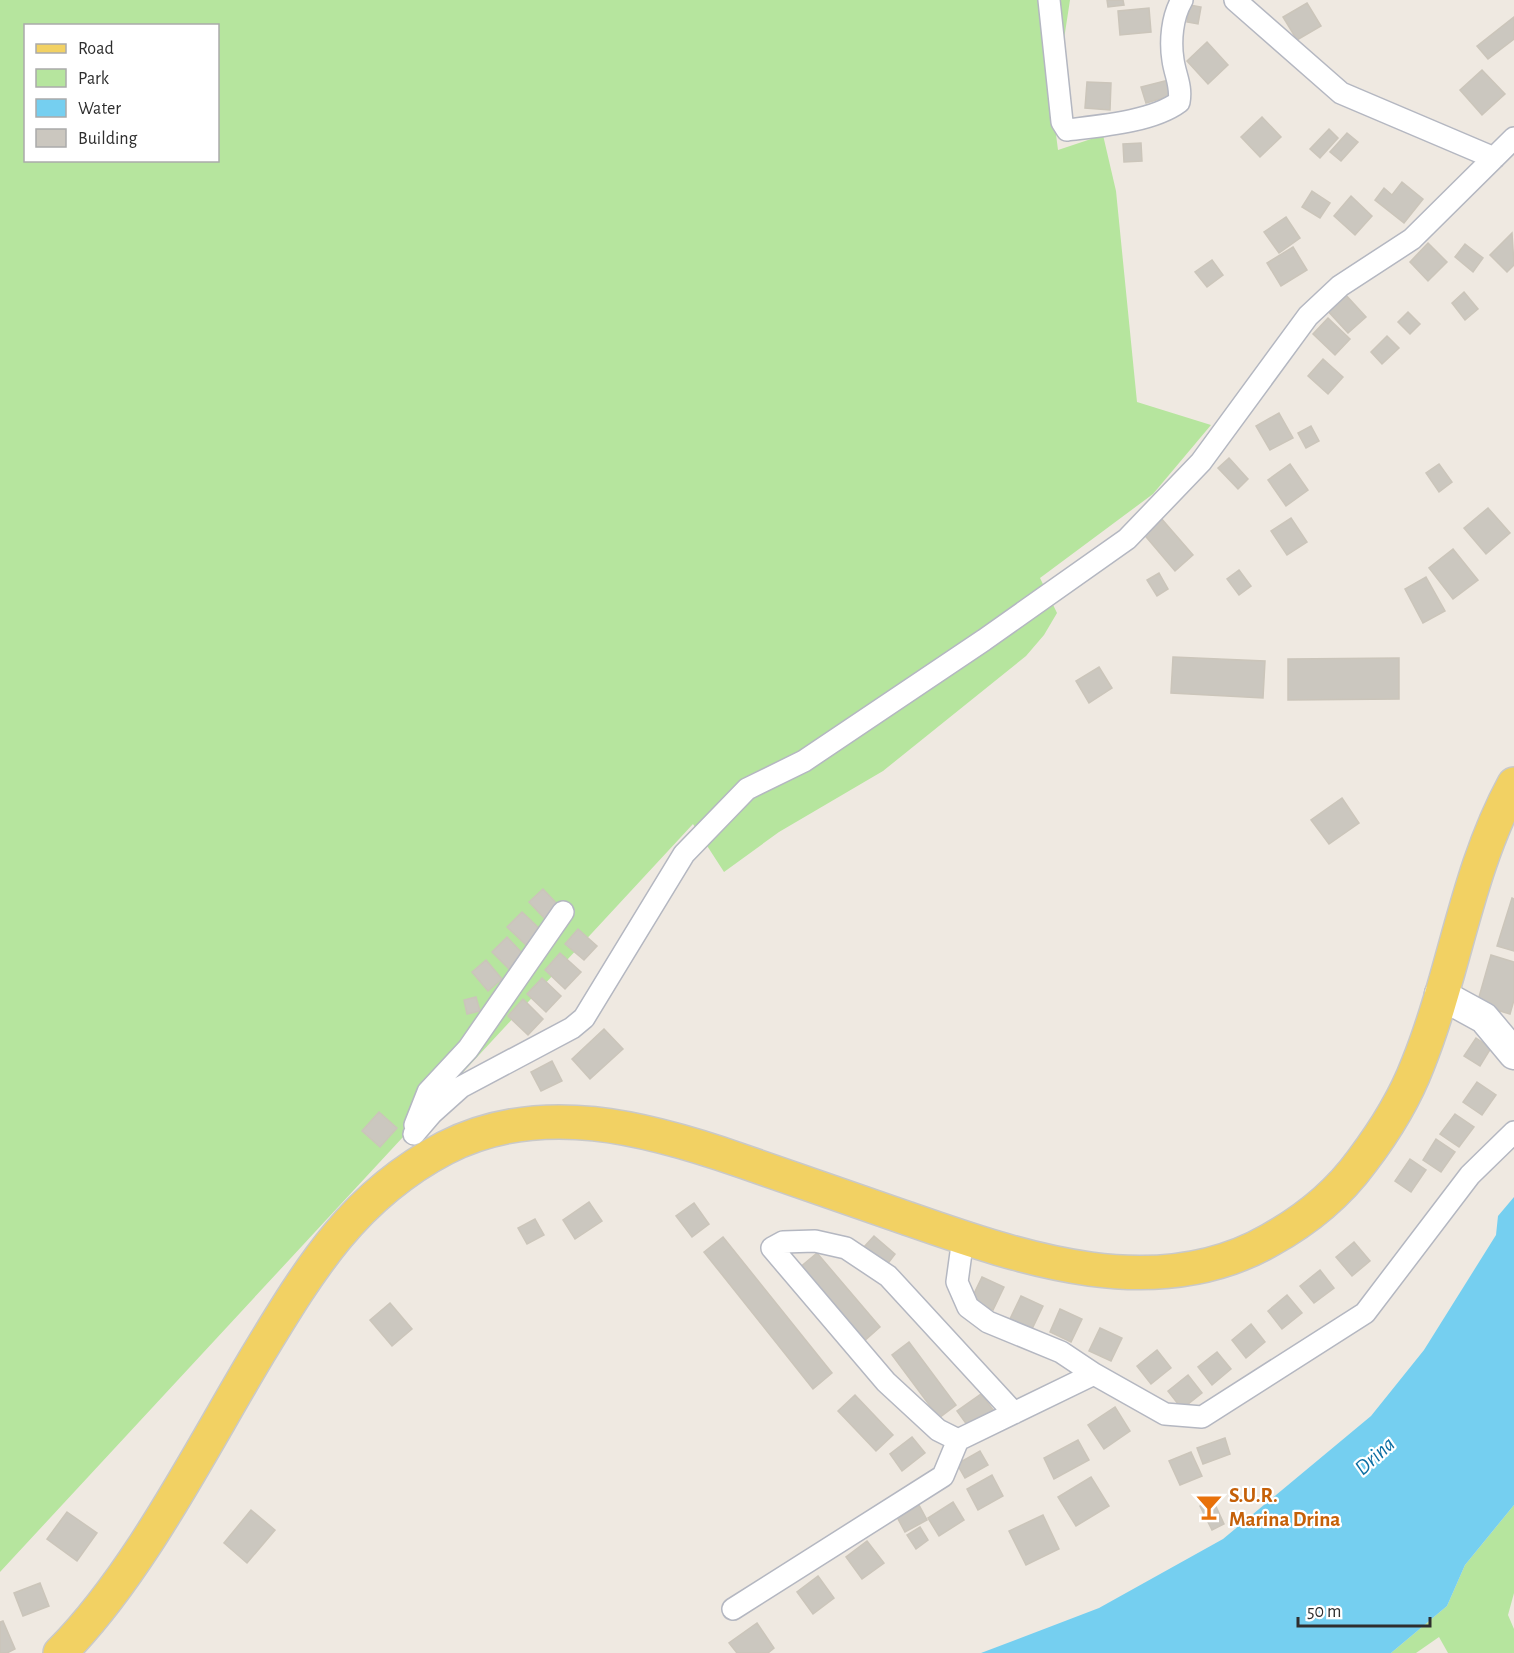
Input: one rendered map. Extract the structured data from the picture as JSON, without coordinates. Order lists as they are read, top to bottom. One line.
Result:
{"water":["Drina"],"places":{"bar":["S.U.R. Marina Drina"]},"legend":["Road","Park","Water","Building"],"scale_bar":"50 m"}
